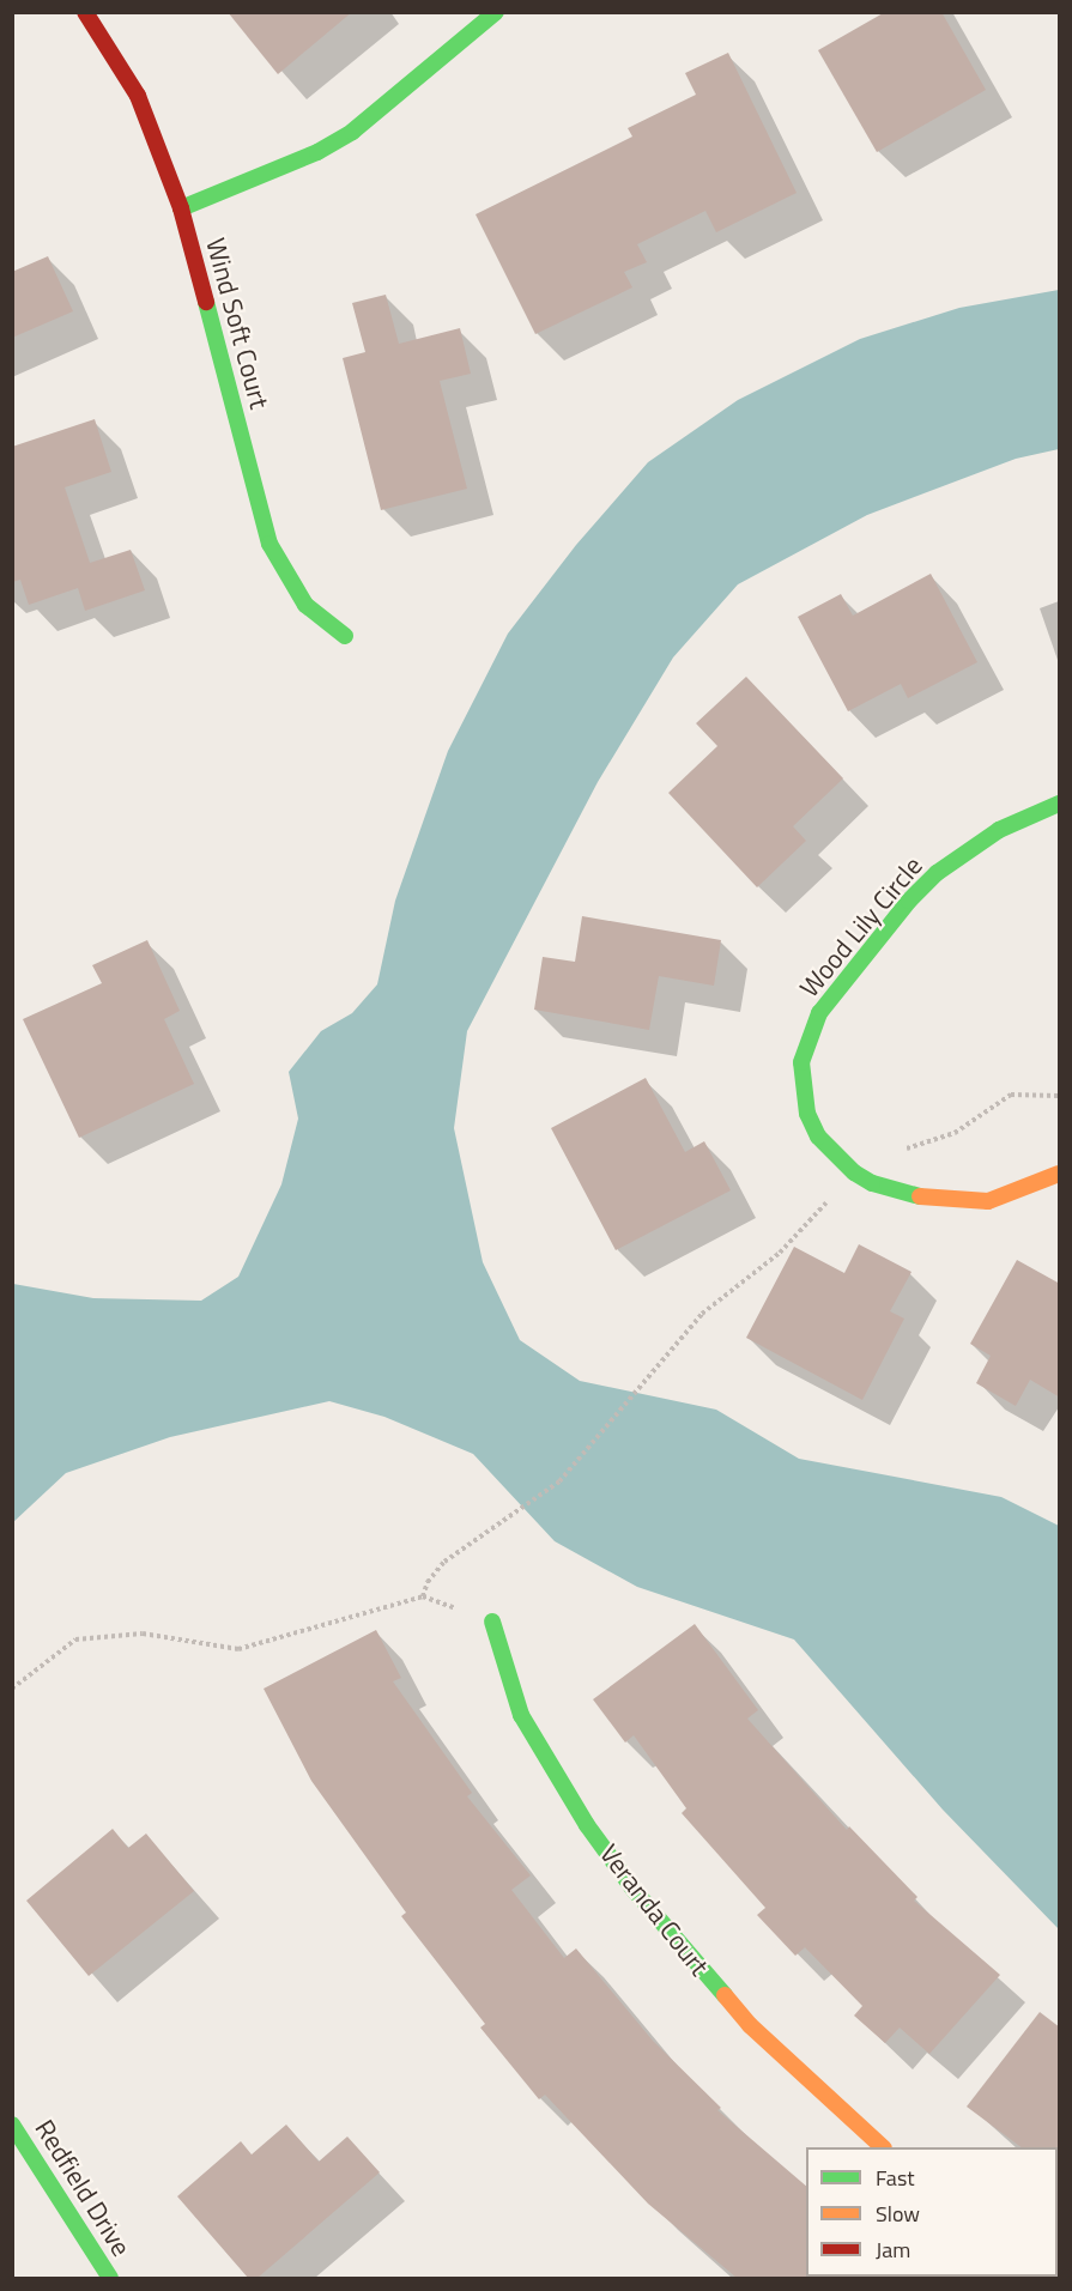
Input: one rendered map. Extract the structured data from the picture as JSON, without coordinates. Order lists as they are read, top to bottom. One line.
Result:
{"streets":{"street":["Wind Soft Court","Wood Lily Circle","Veranda Court","Redfield Drive"]},"legend":["Fast","Slow","Jam"]}
